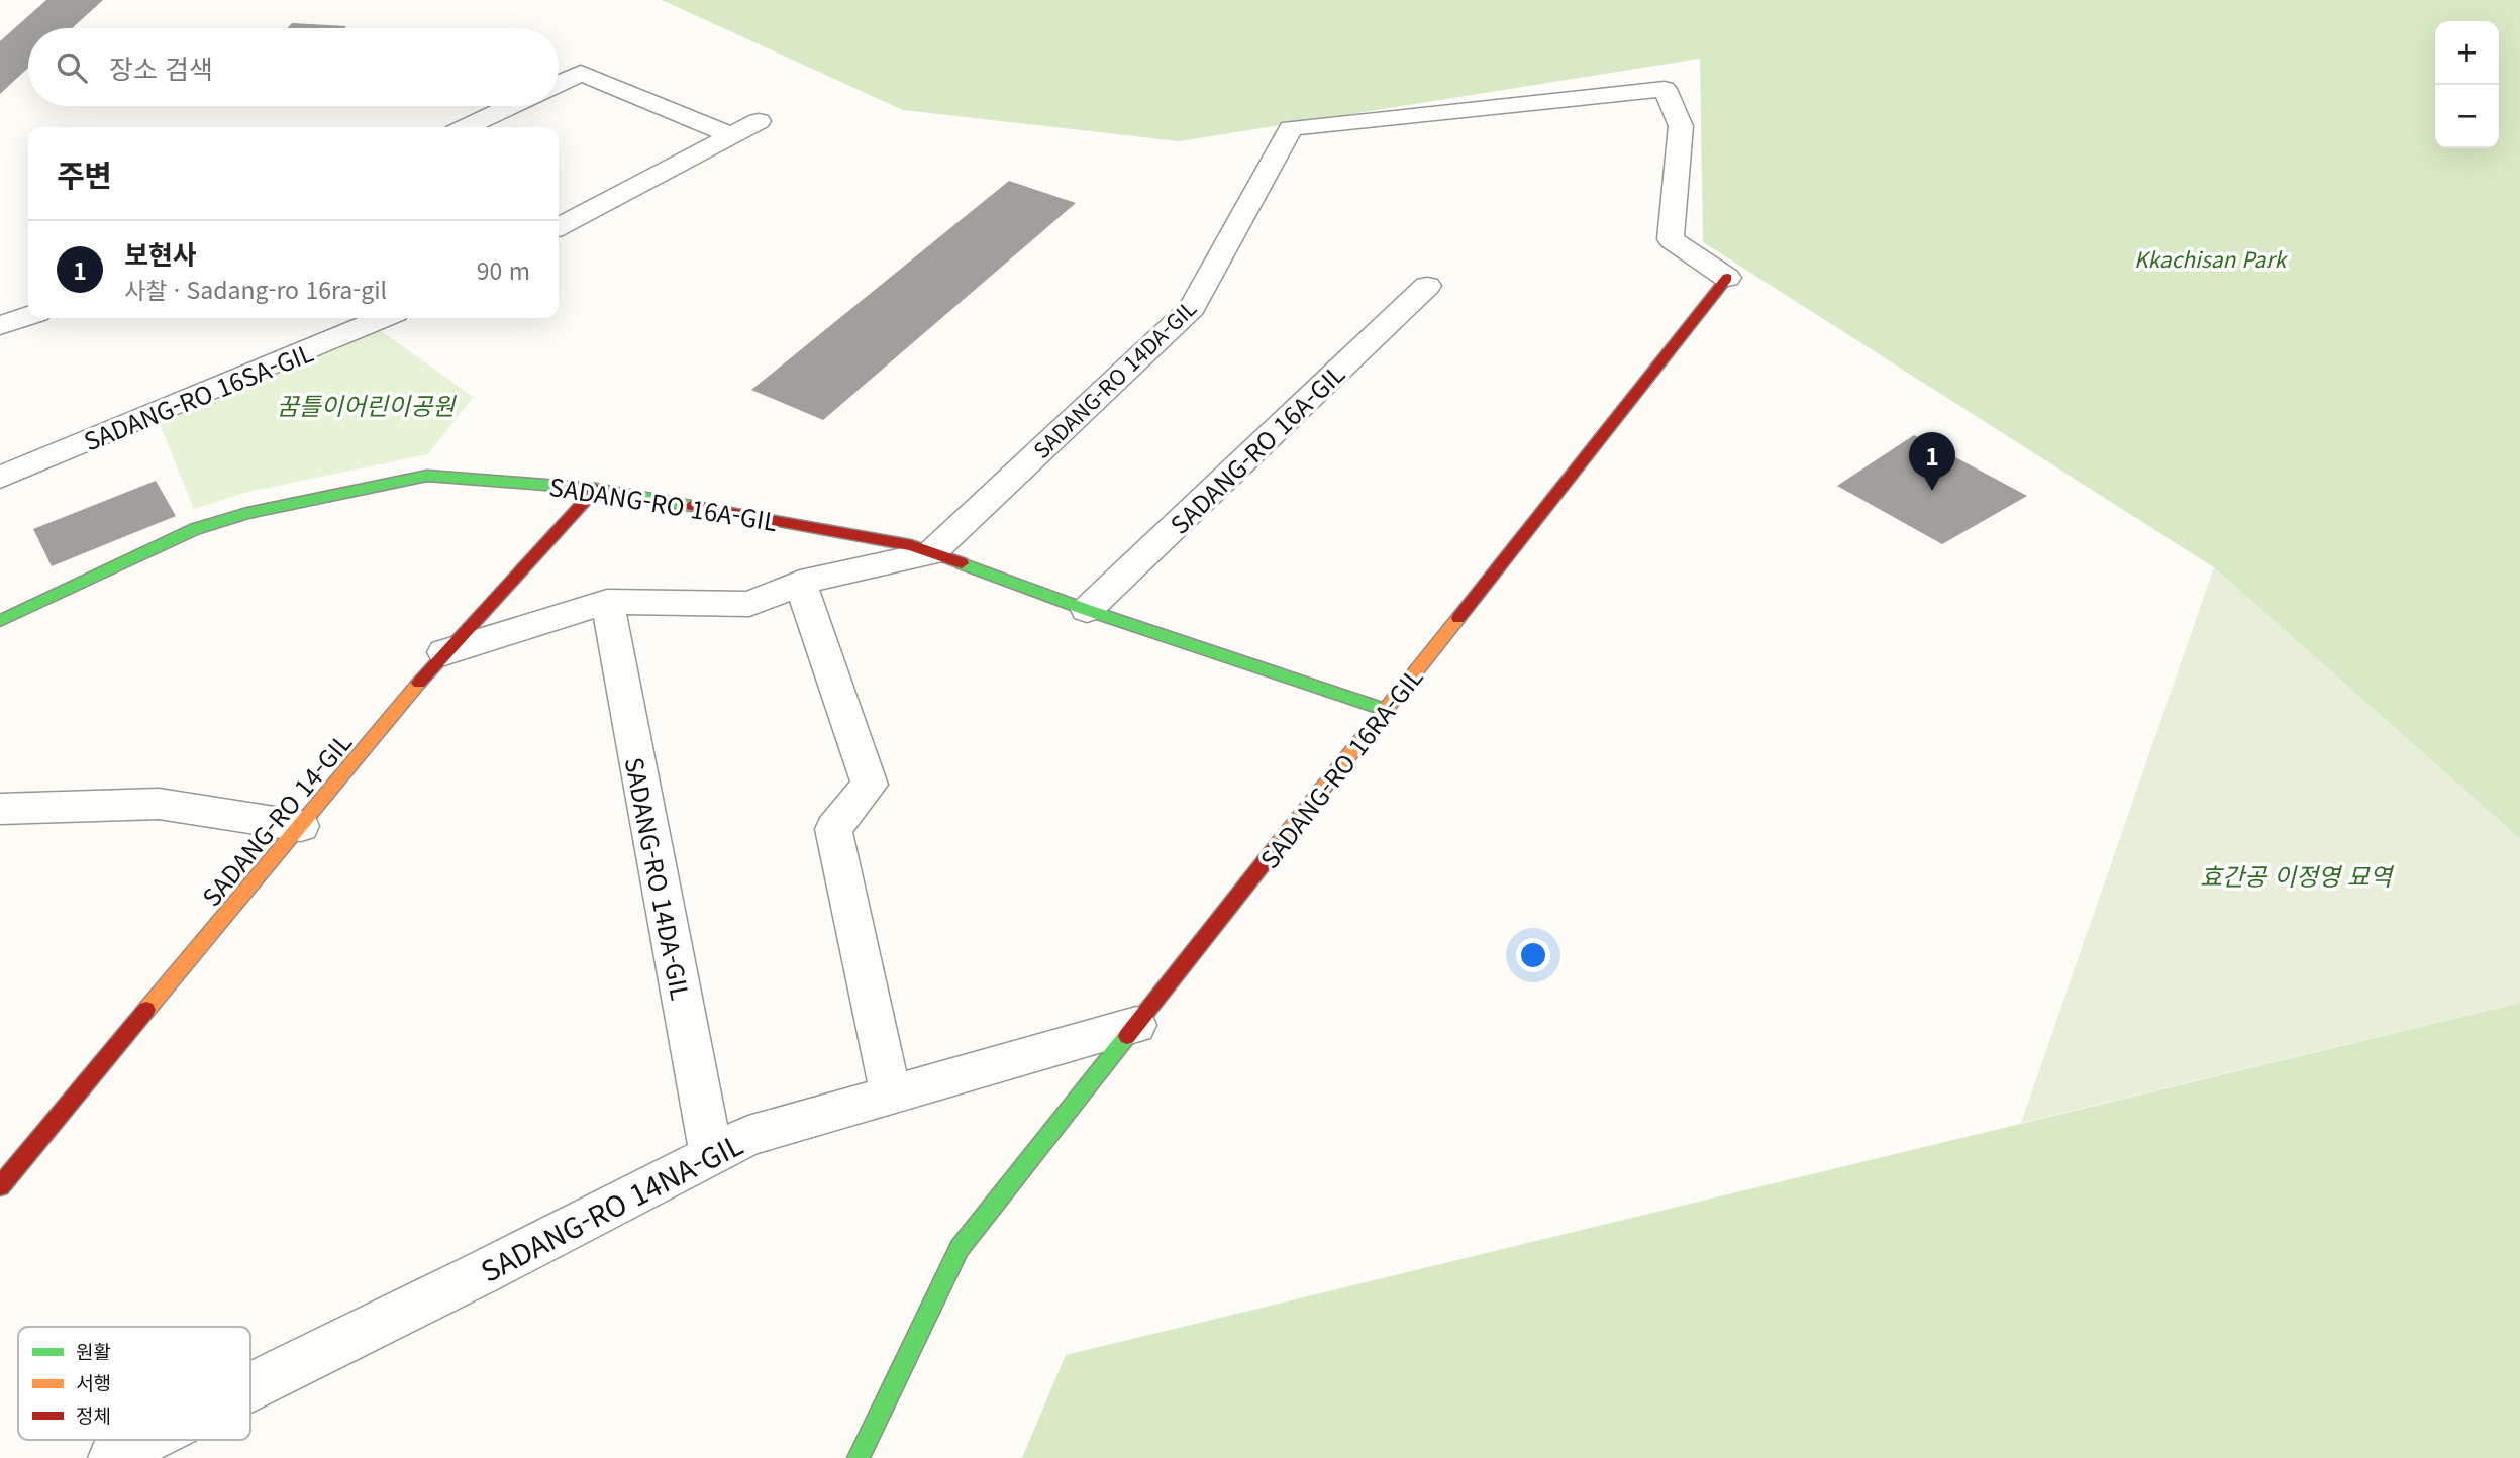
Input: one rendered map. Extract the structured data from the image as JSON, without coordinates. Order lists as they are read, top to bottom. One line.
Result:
{"streets":{"street":["SADANG-RO 16A-GIL","SADANG-RO 16RA-GIL","SADANG-RO 14-GIL"],"lane":["SADANG-RO 14DA-GIL","SADANG-RO 16SA-GIL","SADANG-RO 14NA-GIL"]},"crossings":[["SADANG-RO 14DA-GIL","SADANG-RO 16A-GIL"],["SADANG-RO 14DA-GIL","SADANG-RO 16RA-GIL"],["SADANG-RO 14DA-GIL","SADANG-RO 14NA-GIL"],["SADANG-RO 16A-GIL","SADANG-RO 16RA-GIL"],["SADANG-RO 16A-GIL","SADANG-RO 14-GIL"],["SADANG-RO 16RA-GIL","SADANG-RO 14NA-GIL"]],"parks":["Kkachisan Park","꿈틀이어린이공원","효간공 이정영 묘역"],"legend":["원활","서행","정체"],"page":{"map_buttons":["+","−"],"search":"장소 검색","heading":"주변","list":[{"mark":"1","name":"보현사","note":"사찰 · Sadang-ro 16ra-gil","value":"90 m"}],"pins":"1"}}
